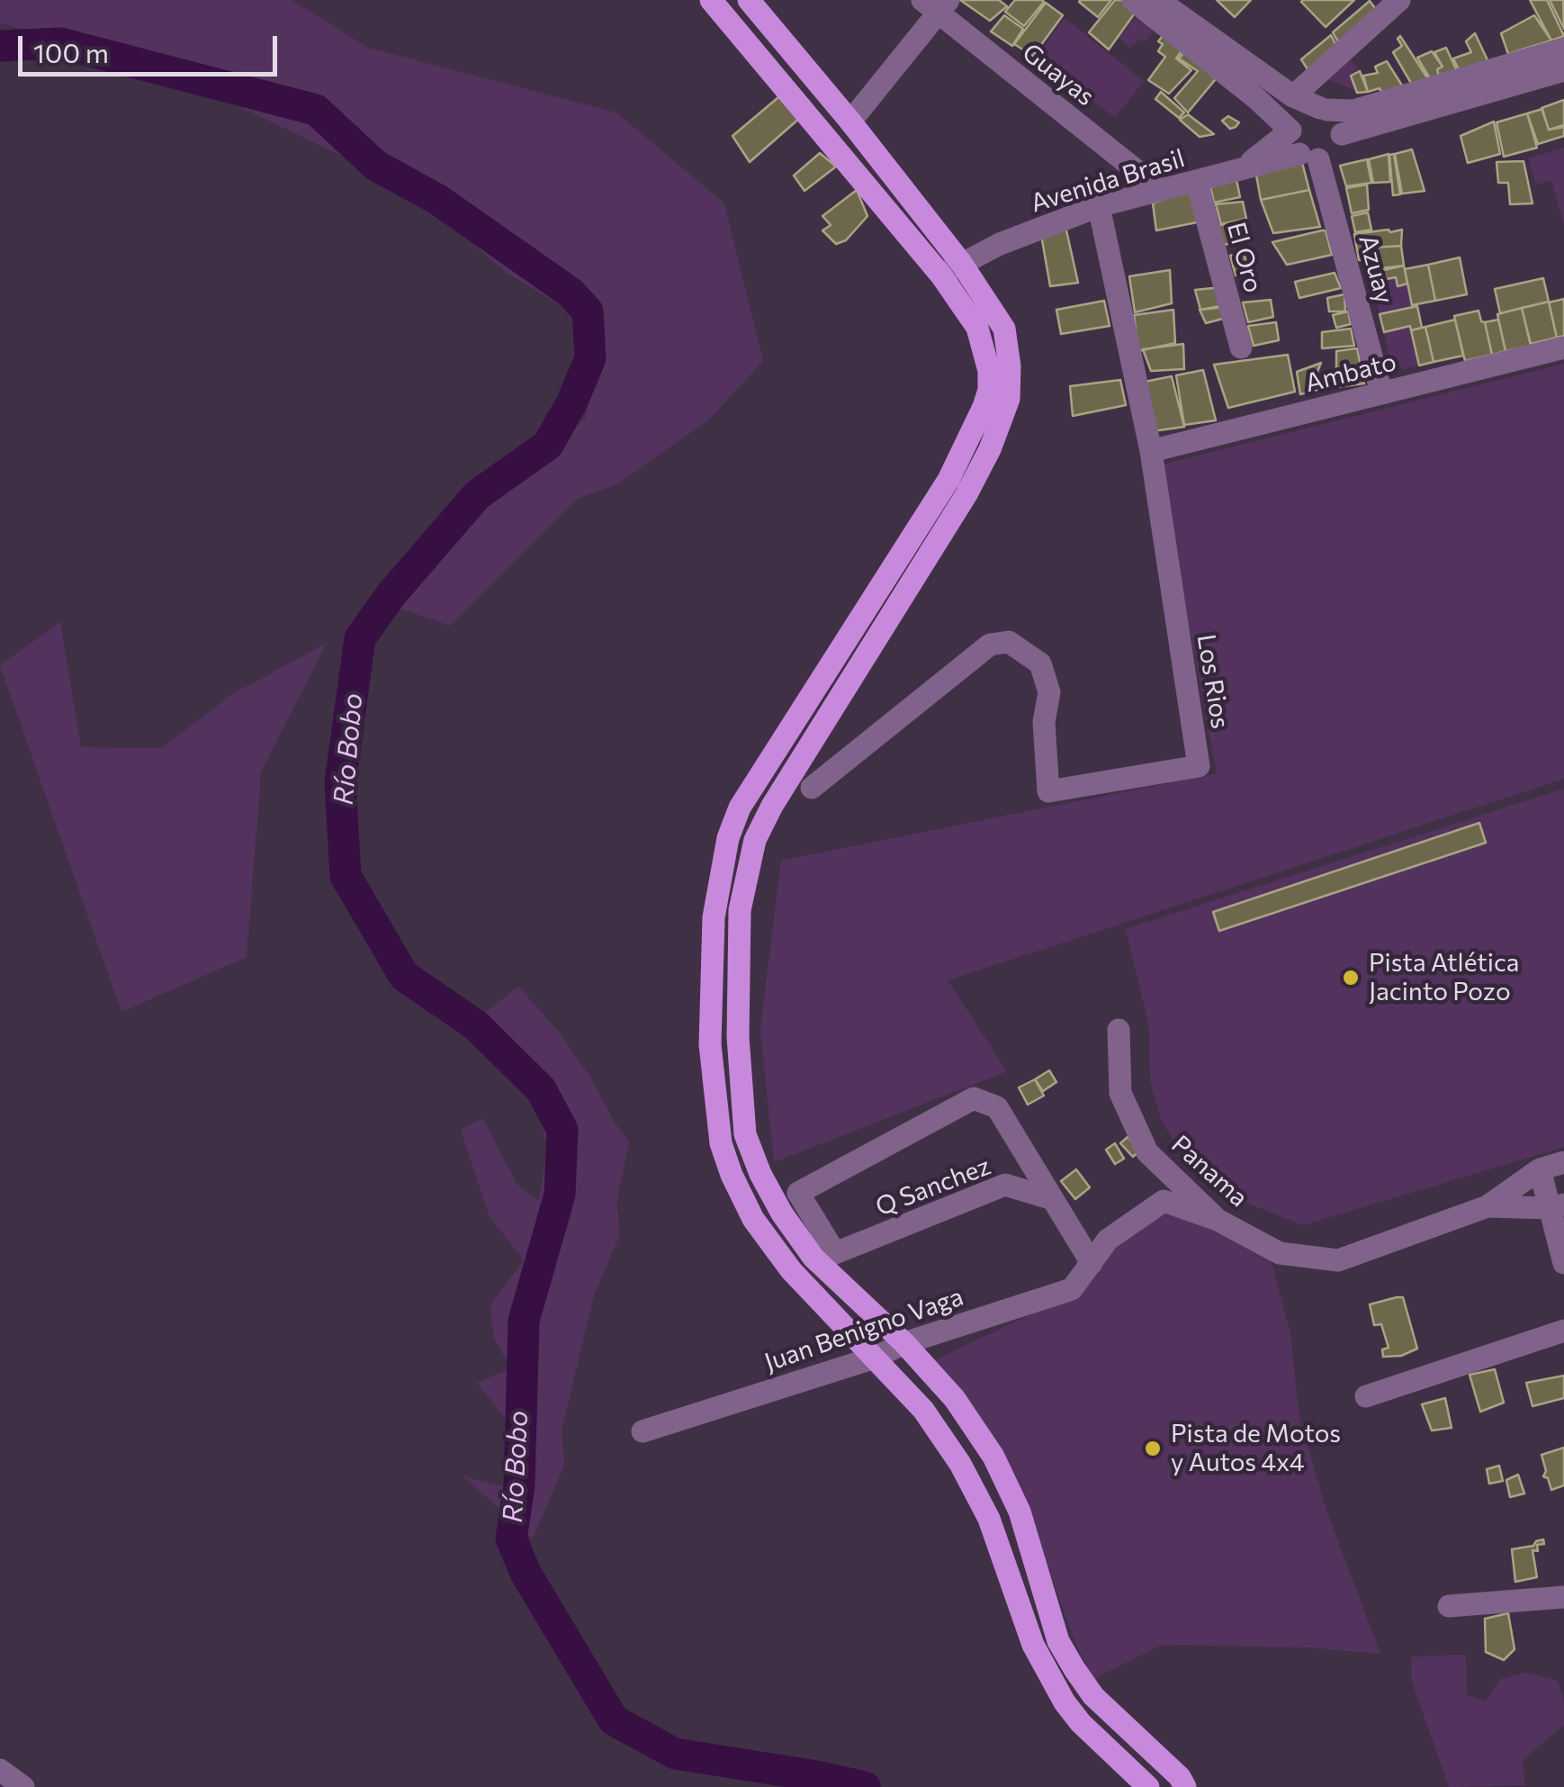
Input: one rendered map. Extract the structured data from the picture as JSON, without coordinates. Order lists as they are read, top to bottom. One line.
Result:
{"streets":{"street":["Guayas","Avenida Brasil","El Oro","Azuay","Ambato","Los Rios","Panama","Q Sanchez","Juan Benigno Vaga"]},"crossings":[["Guayas","Avenida Brasil"],["Avenida Brasil","El Oro"],["Avenida Brasil","Azuay"],["Avenida Brasil","Los Rios"],["Azuay","Ambato"],["Ambato","Los Rios"]],"water":["Río Bobo"],"places":["Pista Atlética Jacinto Pozo","Pista de Motos y Autos 4x4"],"scale_bar":"100 m"}
